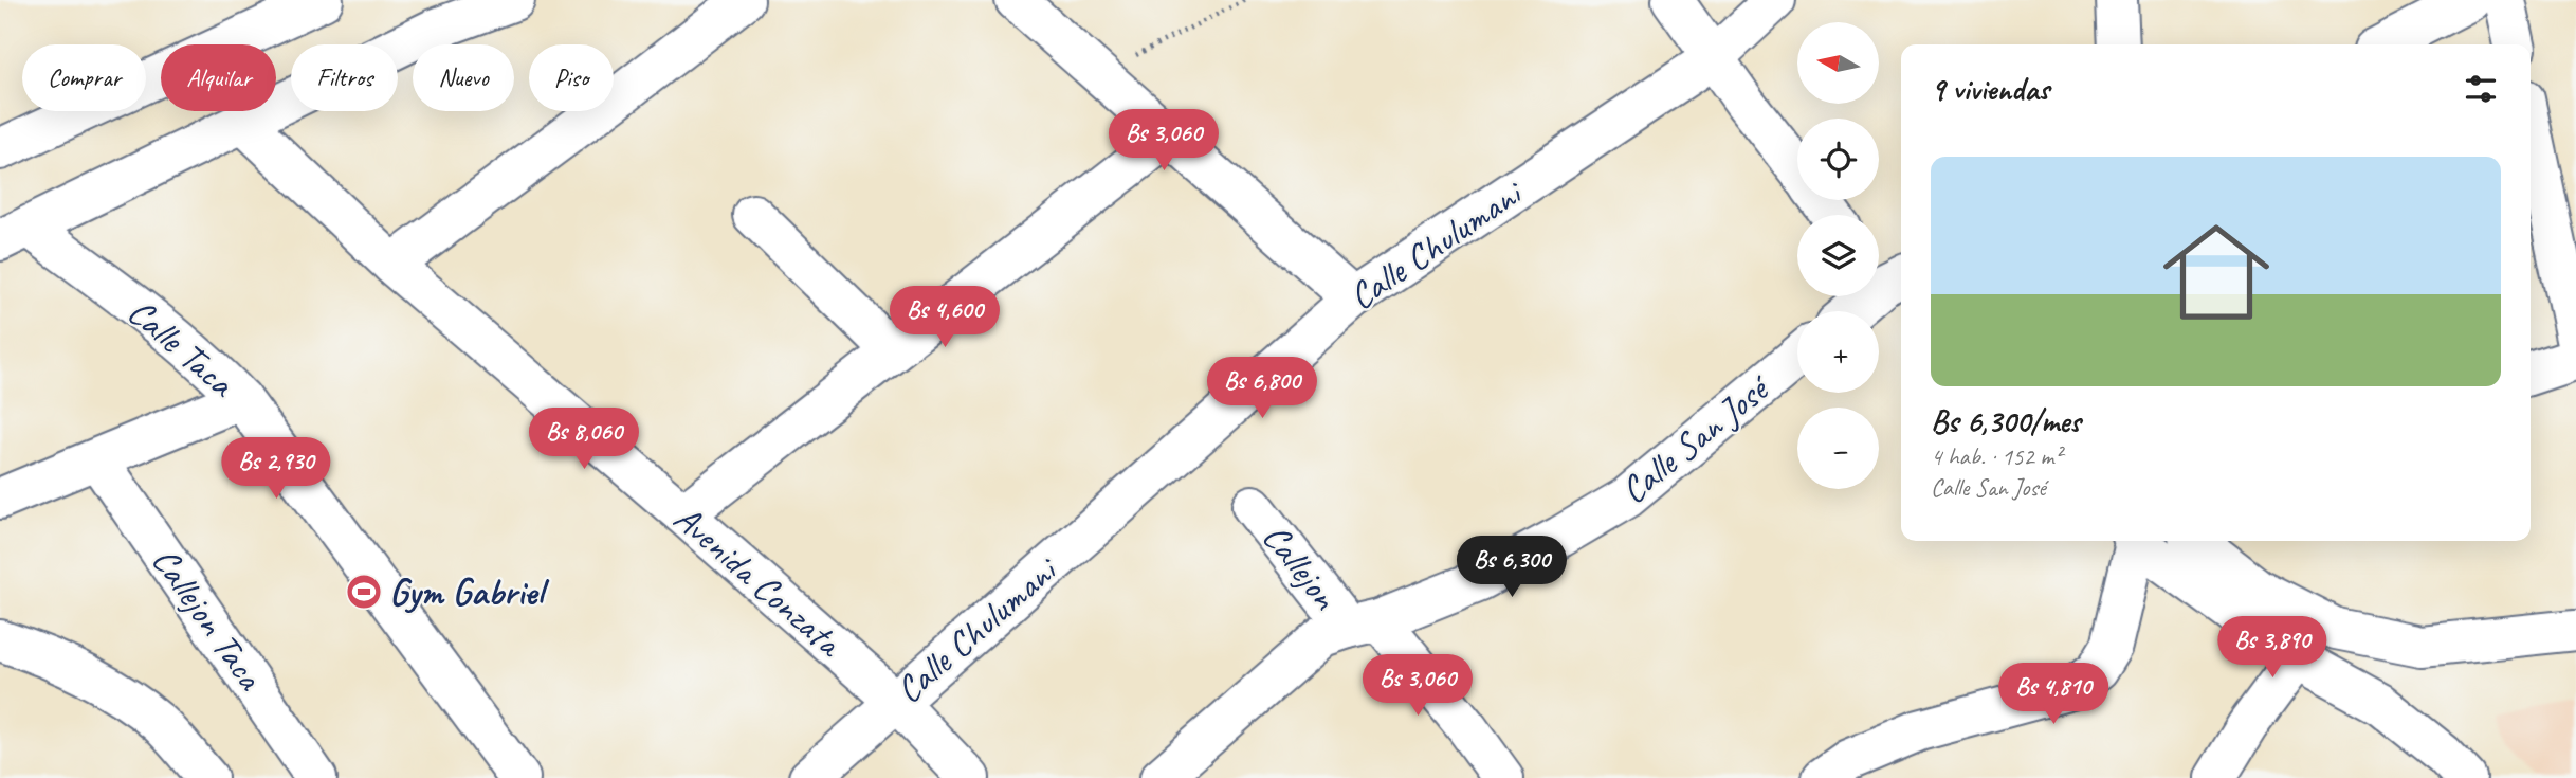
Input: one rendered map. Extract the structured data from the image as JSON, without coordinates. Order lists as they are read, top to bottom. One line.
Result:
{"streets":{"street":["Calle Chulumani","Calle Taca","Calle San José","Callejon","Avenida Conzata","Callejon Taca"]},"crossings":[["Calle Chulumani","Avenida Conzata"],["Calle San José","Callejon"]],"places":{"sports":["Gym Gabriel"]},"north":"left","page":{"map_buttons":["+","−"],"chip":["Comprar","Alquilar","Filtros","Nuevo","Piso"],"heading":"9 viviendas","price":["Bs 3,060","Bs 4,600","Bs 6,800","Bs 8,060","Bs 2,930","Bs 6,300","Bs 3,890","Bs 3,060","Bs 4,810"],"list":[{"name":"Bs 6,300/mes","note":"4 hab. · 152 m² · Calle San José"}]}}
